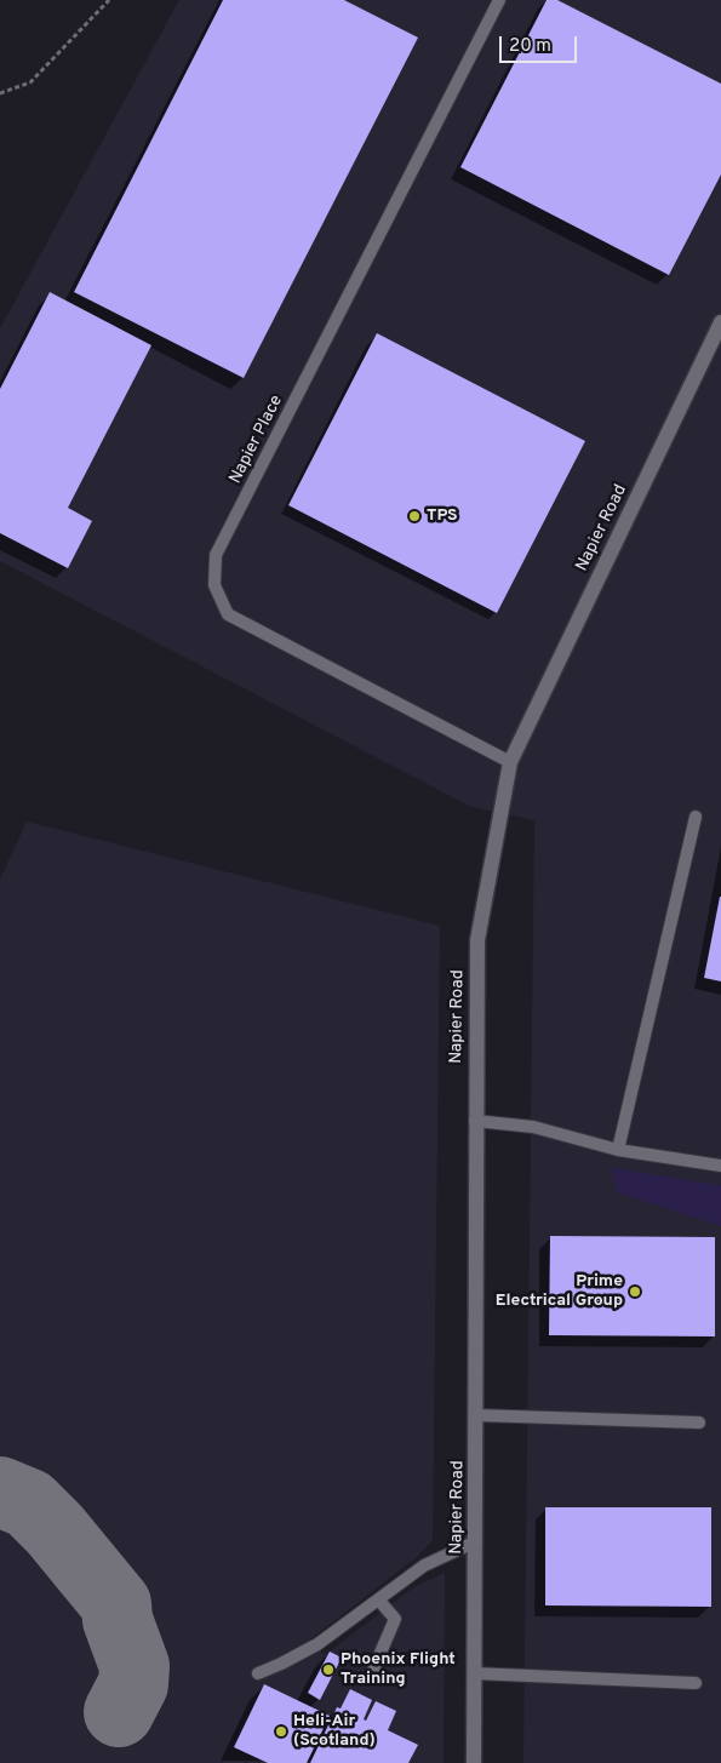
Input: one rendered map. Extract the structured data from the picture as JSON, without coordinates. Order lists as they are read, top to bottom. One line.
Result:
{"streets":{"street":["Napier Road"],"lane":["Napier Place"]},"crossings":[["Napier Place","Napier Road"]],"places":["TPS","Prime Electrical Group","Phoenix Flight Training","Heli-Air (Scotland)"],"scale_bar":"20 m"}
